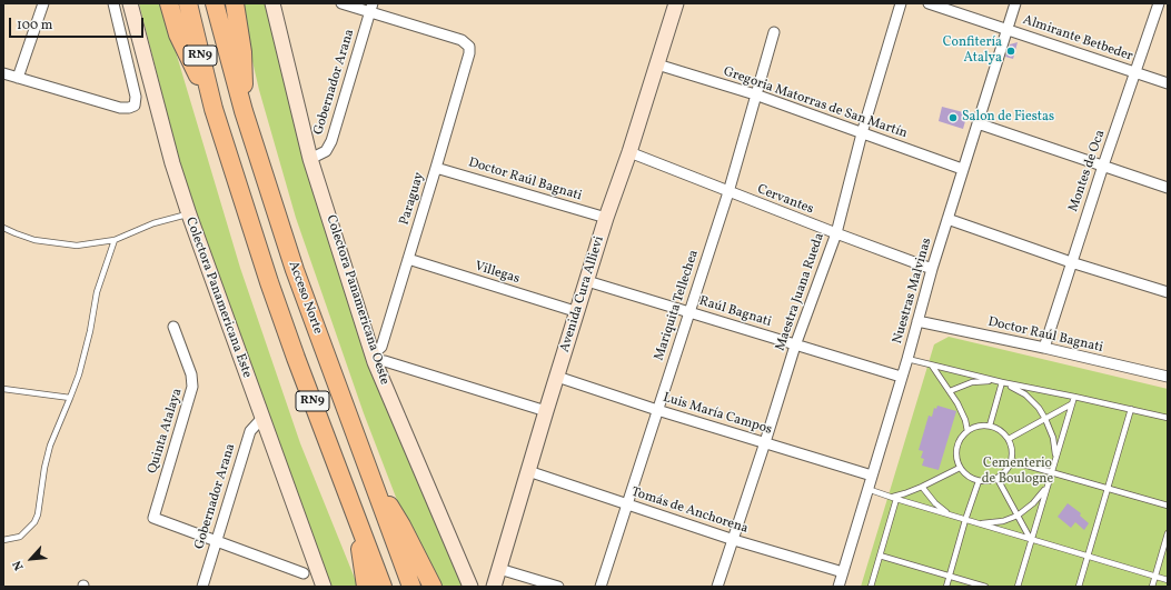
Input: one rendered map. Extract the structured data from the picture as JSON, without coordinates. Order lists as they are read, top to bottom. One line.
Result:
{"streets":{"highway":["RN9","Acceso Norte"],"street":["Almirante Betbeder","Gobernador Arana","Gregoria Matorras de San Martín","Montes de Oca","Doctor Raúl Bagnati","Paraguay","Cervantes","Villegas","Nuestras Malvinas","Maestra Juana Rueda","Avenida Cura Allievi","Colectora Panamericana Este","Colectora Panamericana Oeste","Mariquita Tellechea","Raúl Bagnati","Luis María Campos","Quinta Atalaya","Tomás de Anchorena"]},"crossings":[["Almirante Betbeder","Montes de Oca"],["Almirante Betbeder","Nuestras Malvinas"],["Gobernador Arana","Paraguay"],["Gobernador Arana","Colectora Panamericana Este"],["Gobernador Arana","Colectora Panamericana Oeste"],["Gobernador Arana","Quinta Atalaya"],["Gregoria Matorras de San Martín","Nuestras Malvinas"],["Gregoria Matorras de San Martín","Maestra Juana Rueda"],["Gregoria Matorras de San Martín","Avenida Cura Allievi"],["Gregoria Matorras de San Martín","Mariquita Tellechea"],["Montes de Oca","Doctor Raúl Bagnati"],["Doctor Raúl Bagnati","Paraguay"],["Doctor Raúl Bagnati","Nuestras Malvinas"],["Doctor Raúl Bagnati","Avenida Cura Allievi"],["Paraguay","Villegas"],["Paraguay","Colectora Panamericana Oeste"],["Cervantes","Nuestras Malvinas"],["Cervantes","Maestra Juana Rueda"],["Cervantes","Avenida Cura Allievi"],["Cervantes","Mariquita Tellechea"],["Villegas","Avenida Cura Allievi"],["Nuestras Malvinas","Raúl Bagnati"],["Nuestras Malvinas","Luis María Campos"],["Nuestras Malvinas","Tomás de Anchorena"],["Maestra Juana Rueda","Raúl Bagnati"],["Maestra Juana Rueda","Luis María Campos"],["Maestra Juana Rueda","Tomás de Anchorena"],["Avenida Cura Allievi","Raúl Bagnati"],["Avenida Cura Allievi","Luis María Campos"],["Avenida Cura Allievi","Tomás de Anchorena"],["Mariquita Tellechea","Raúl Bagnati"],["Mariquita Tellechea","Luis María Campos"],["Mariquita Tellechea","Tomás de Anchorena"]],"parks":["Cementerio de Boulogne"],"places":["Confitería Atalya","Salon de Fiestas"],"scale_bar":"100 m","north":"bottom left"}
